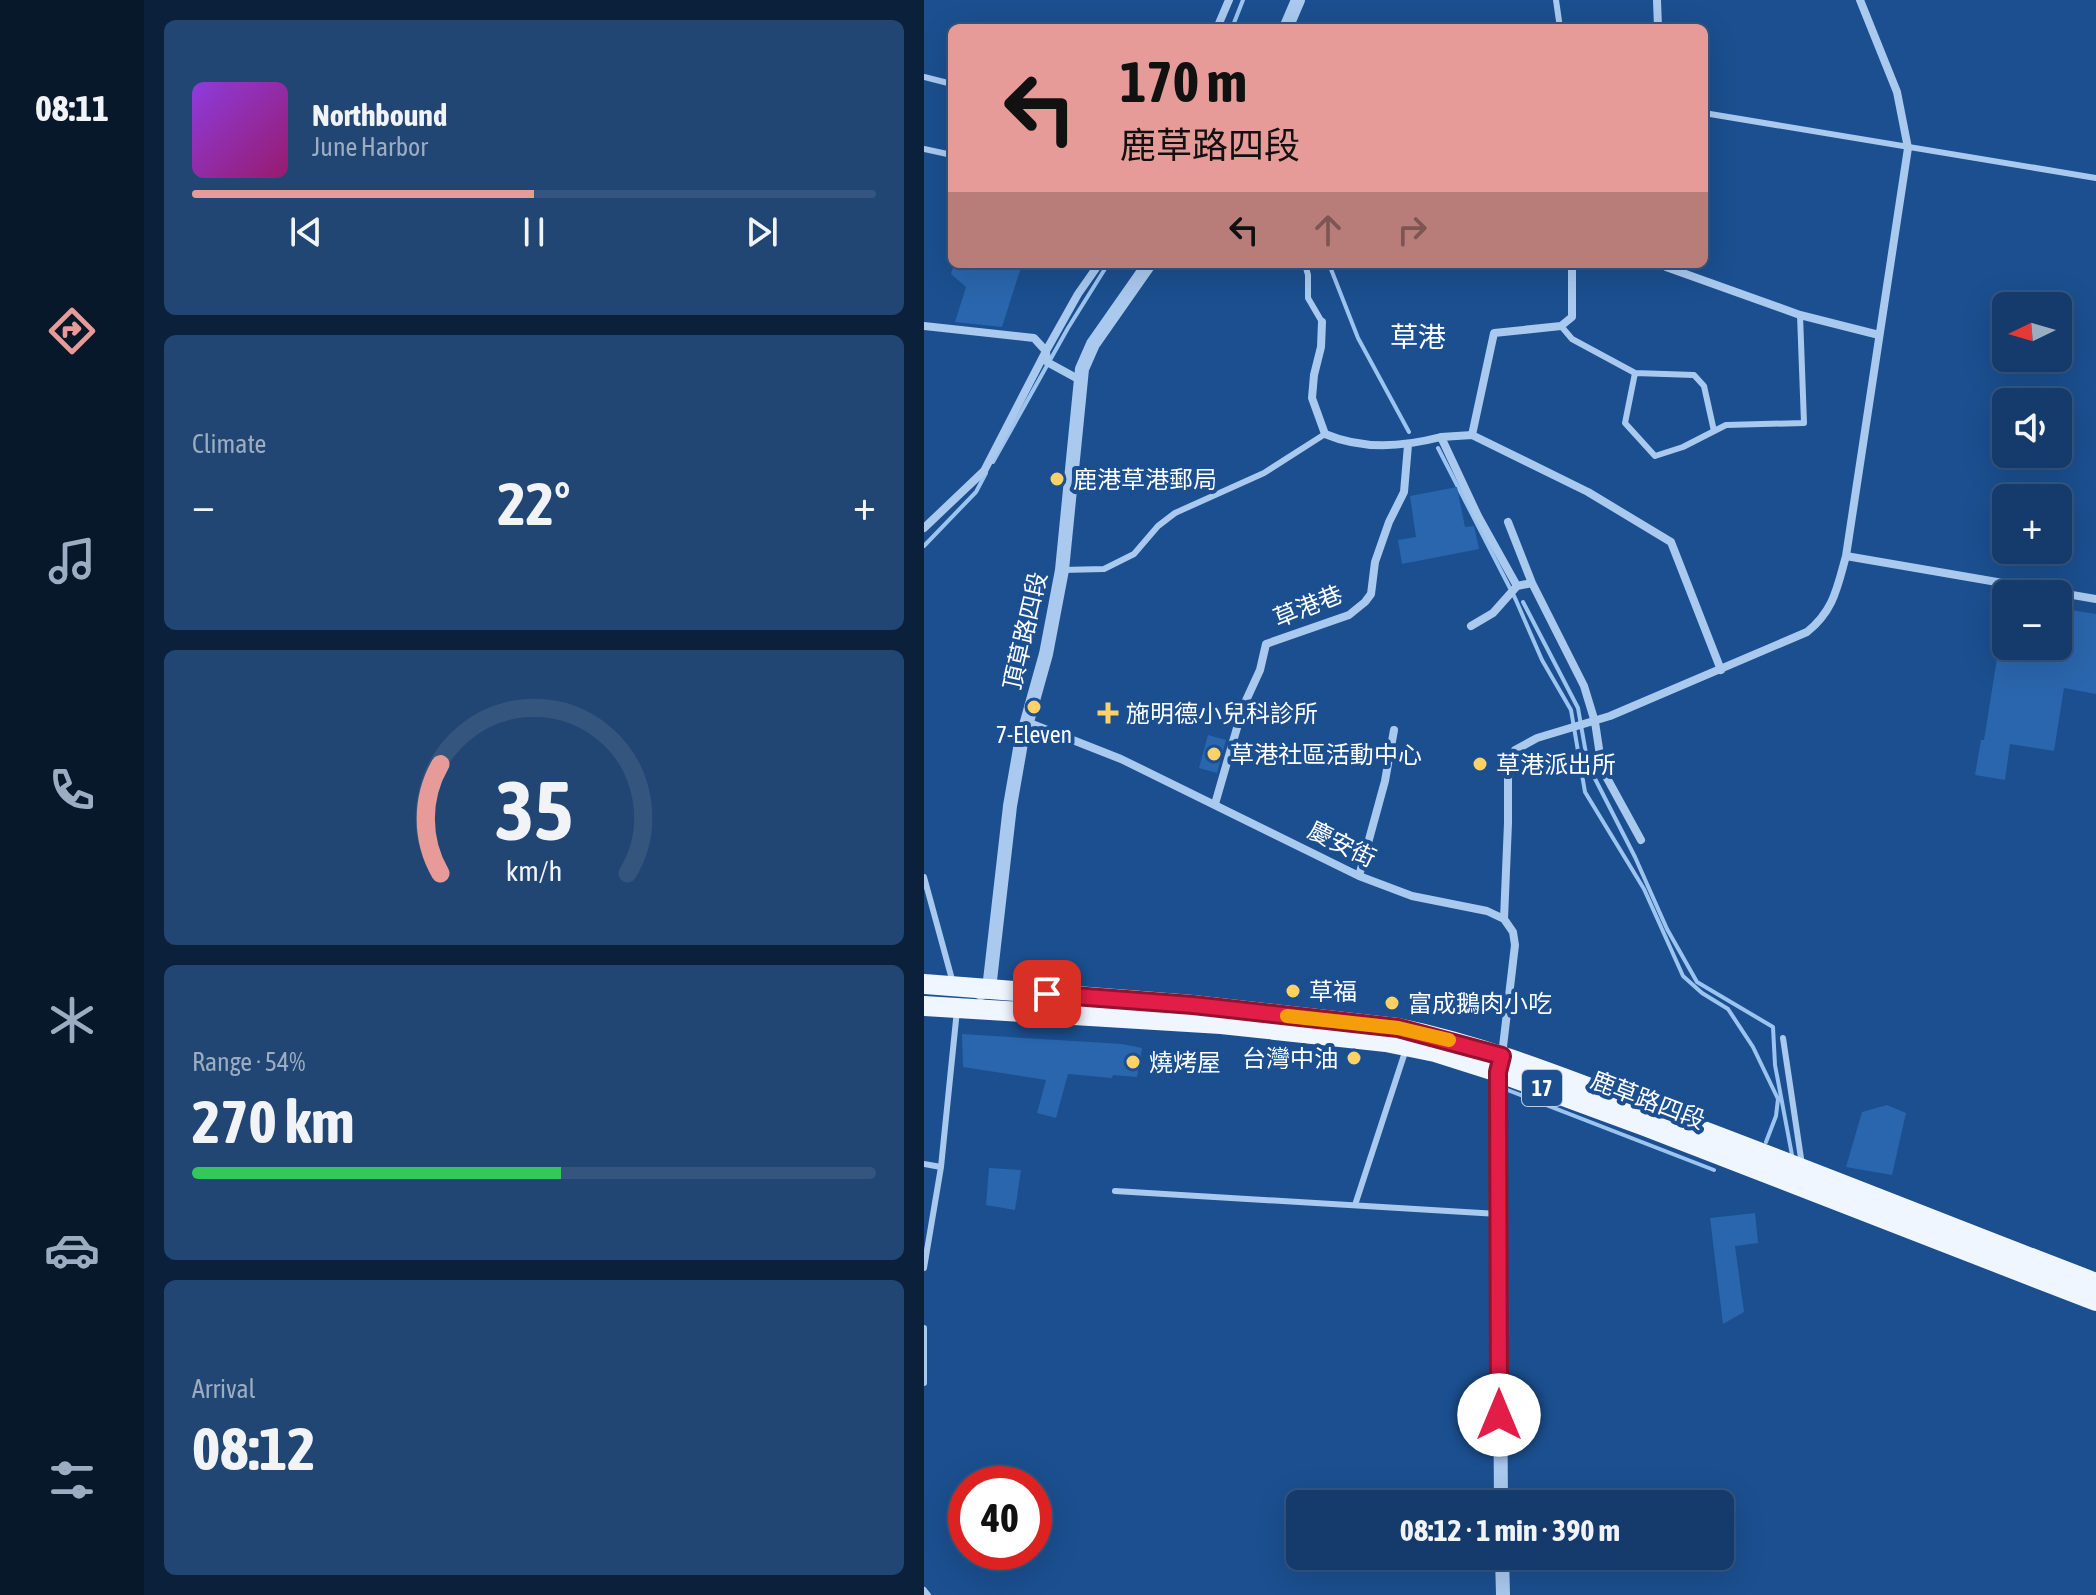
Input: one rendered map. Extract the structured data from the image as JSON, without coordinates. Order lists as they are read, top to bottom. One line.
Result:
{"streets":{"main road":["17","鹿草路四段"],"street":["草港巷","頂草路四段","慶安街"]},"crossings":[["草港巷","慶安街"],["頂草路四段","慶安街"],["頂草路四段","鹿草路四段"]],"districts":["草港"],"places":{"other":["鹿港草港郵局","7-Eleven","草港社區活動中心","草港派出所","草福","富成鵝肉小吃","台灣中油","燒烤屋"],"health":["施明德小兒科診所"]},"north":"left","page":{"tabs":"08:11","turn":["170 m","鹿草路四段"],"song":["Northbound","June Harbor"],"map_buttons":["+","−"],"tile":["Climate",["Range · 54%","270 km"],["Arrival","08:12"]],"heat":["−","22°","+"],"limit":"40","trip":"08:12 · 1 min · 390 m","gauge":["35","km/h"]}}
